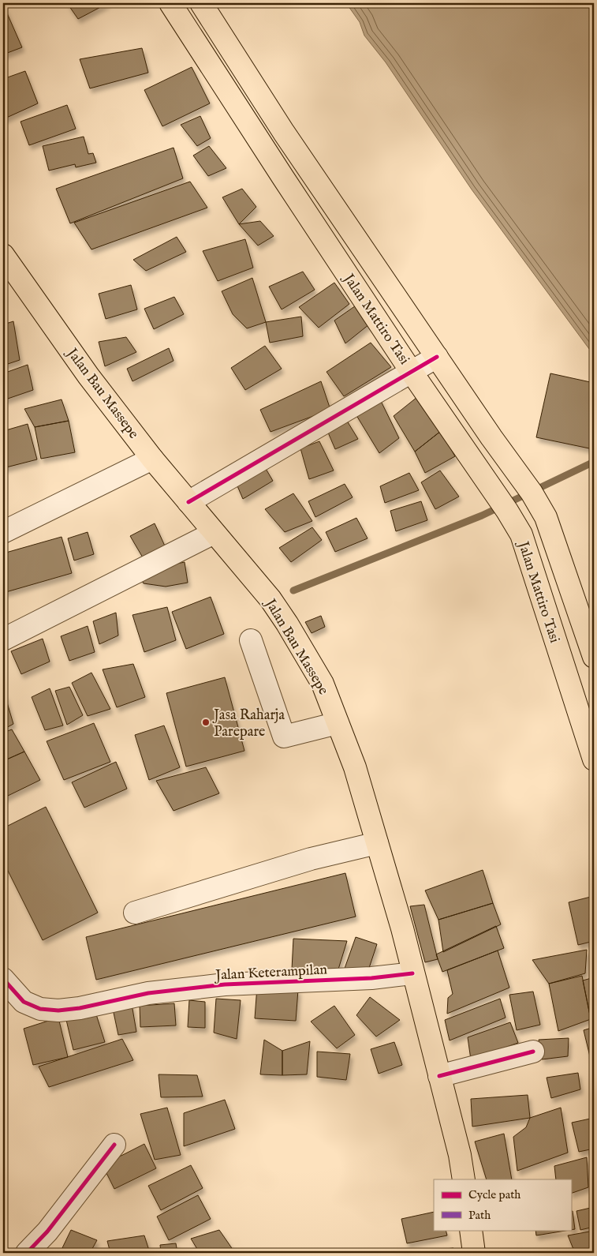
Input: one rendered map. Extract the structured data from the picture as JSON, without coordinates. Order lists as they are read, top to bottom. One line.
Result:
{"streets":{"main road":["Jalan Mattiro Tasi","Jalan Bau Massepe"],"street":["Jalan Keterampilan"]},"crossings":[["Jalan Bau Massepe","Jalan Keterampilan"]],"places":["Jasa Raharja Parepare"],"legend":["Cycle path","Path"]}
